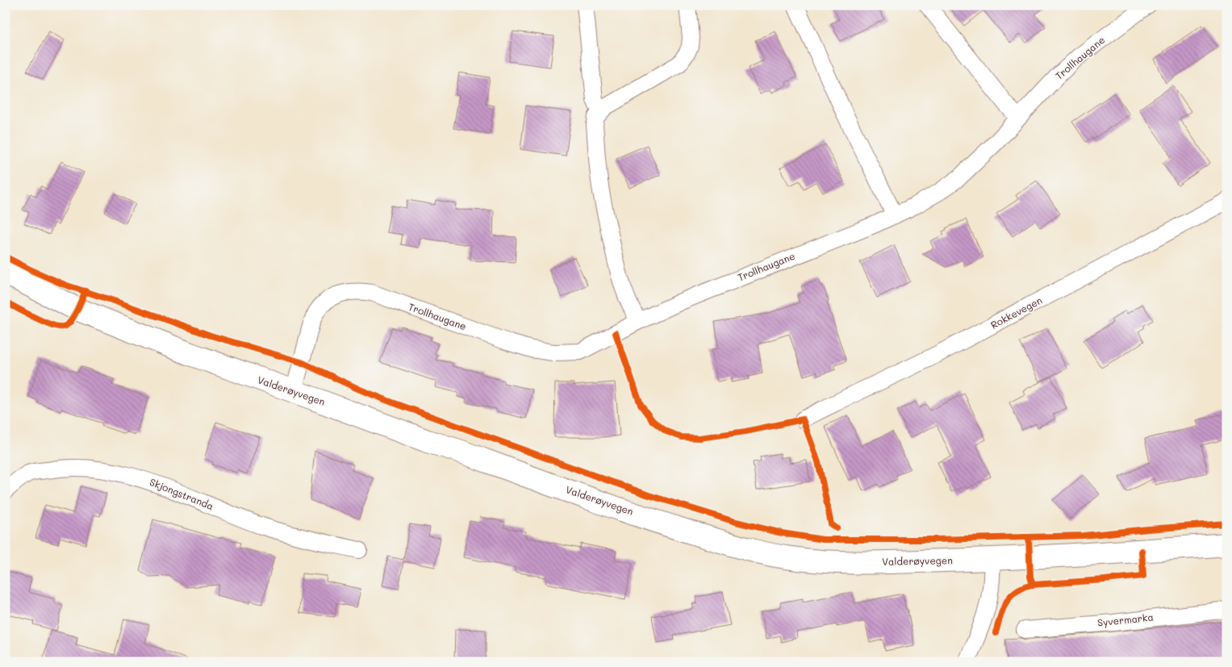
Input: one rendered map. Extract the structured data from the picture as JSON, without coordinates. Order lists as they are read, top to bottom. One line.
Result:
{"streets":{"main road":["Valderøyvegen"],"street":["Trollhaugane","Rokkevegen","Skjongstranda","Syvermarka"]},"crossings":[["Trollhaugane","Valderøyvegen"]]}
